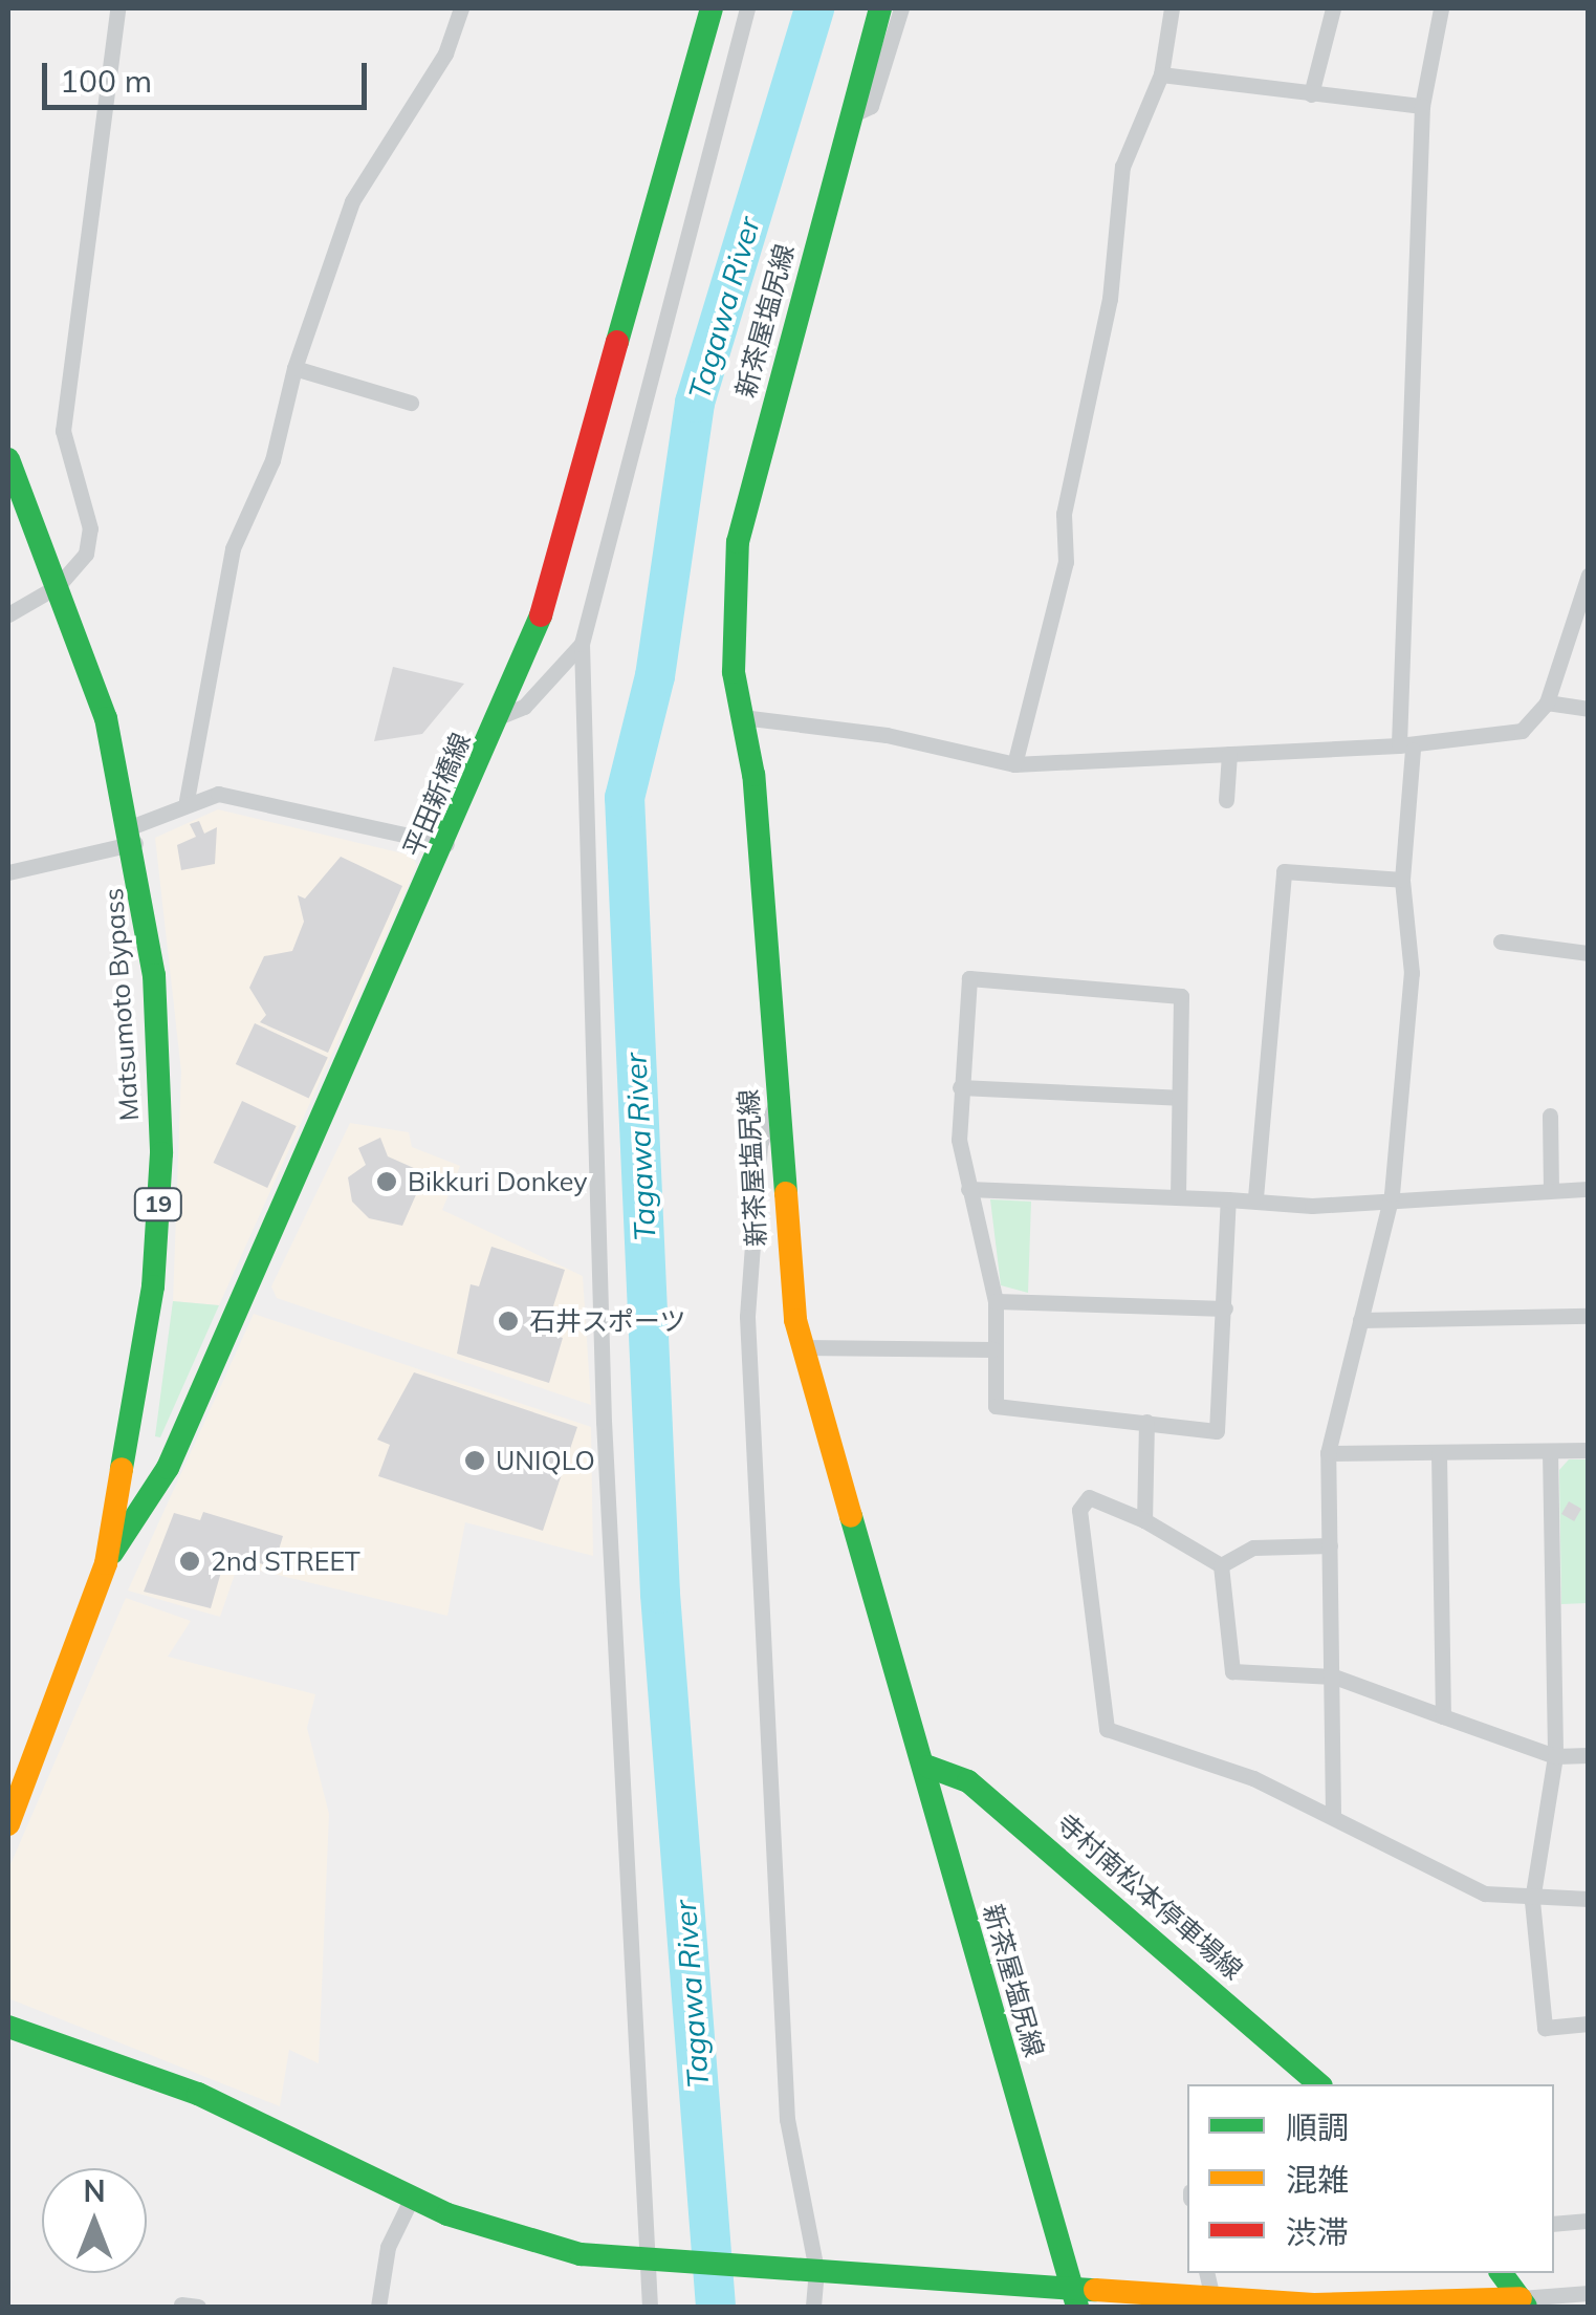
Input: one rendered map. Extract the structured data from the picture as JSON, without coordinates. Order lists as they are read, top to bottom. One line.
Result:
{"streets":{"main road":["新茶屋塩尻線","平田新橋線","Matsumoto Bypass","19","寺村南松本停車場線"]},"crossings":[["新茶屋塩尻線","寺村南松本停車場線"],["平田新橋線","Matsumoto Bypass"],["平田新橋線","19"],["Matsumoto Bypass","19"]],"water":["Tagawa River"],"places":["Bikkuri Donkey","石井スポーツ","UNIQLO","2nd STREET"],"legend":["順調","混雑","渋滞"],"scale_bar":"100 m","north":"top"}
